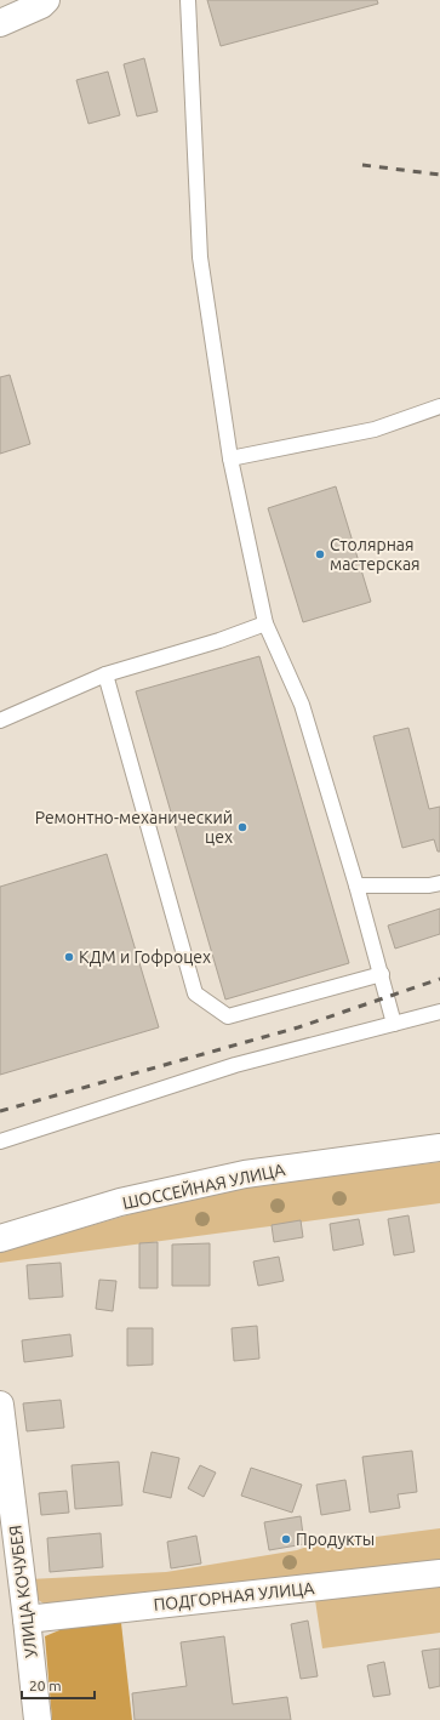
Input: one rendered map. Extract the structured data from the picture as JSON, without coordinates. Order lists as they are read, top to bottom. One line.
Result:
{"streets":{"street":["ШОССЕЙНАЯ УЛИЦА","УЛИЦА КОЧУБЕЯ","ПОДГОРНАЯ УЛИЦА"]},"crossings":[["УЛИЦА КОЧУБЕЯ","ПОДГОРНАЯ УЛИЦА"]],"places":["Столярная мастерская","Ремонтно-механический цех","КДМ и Гофроцех","Продукты"],"scale_bar":"20 m"}
